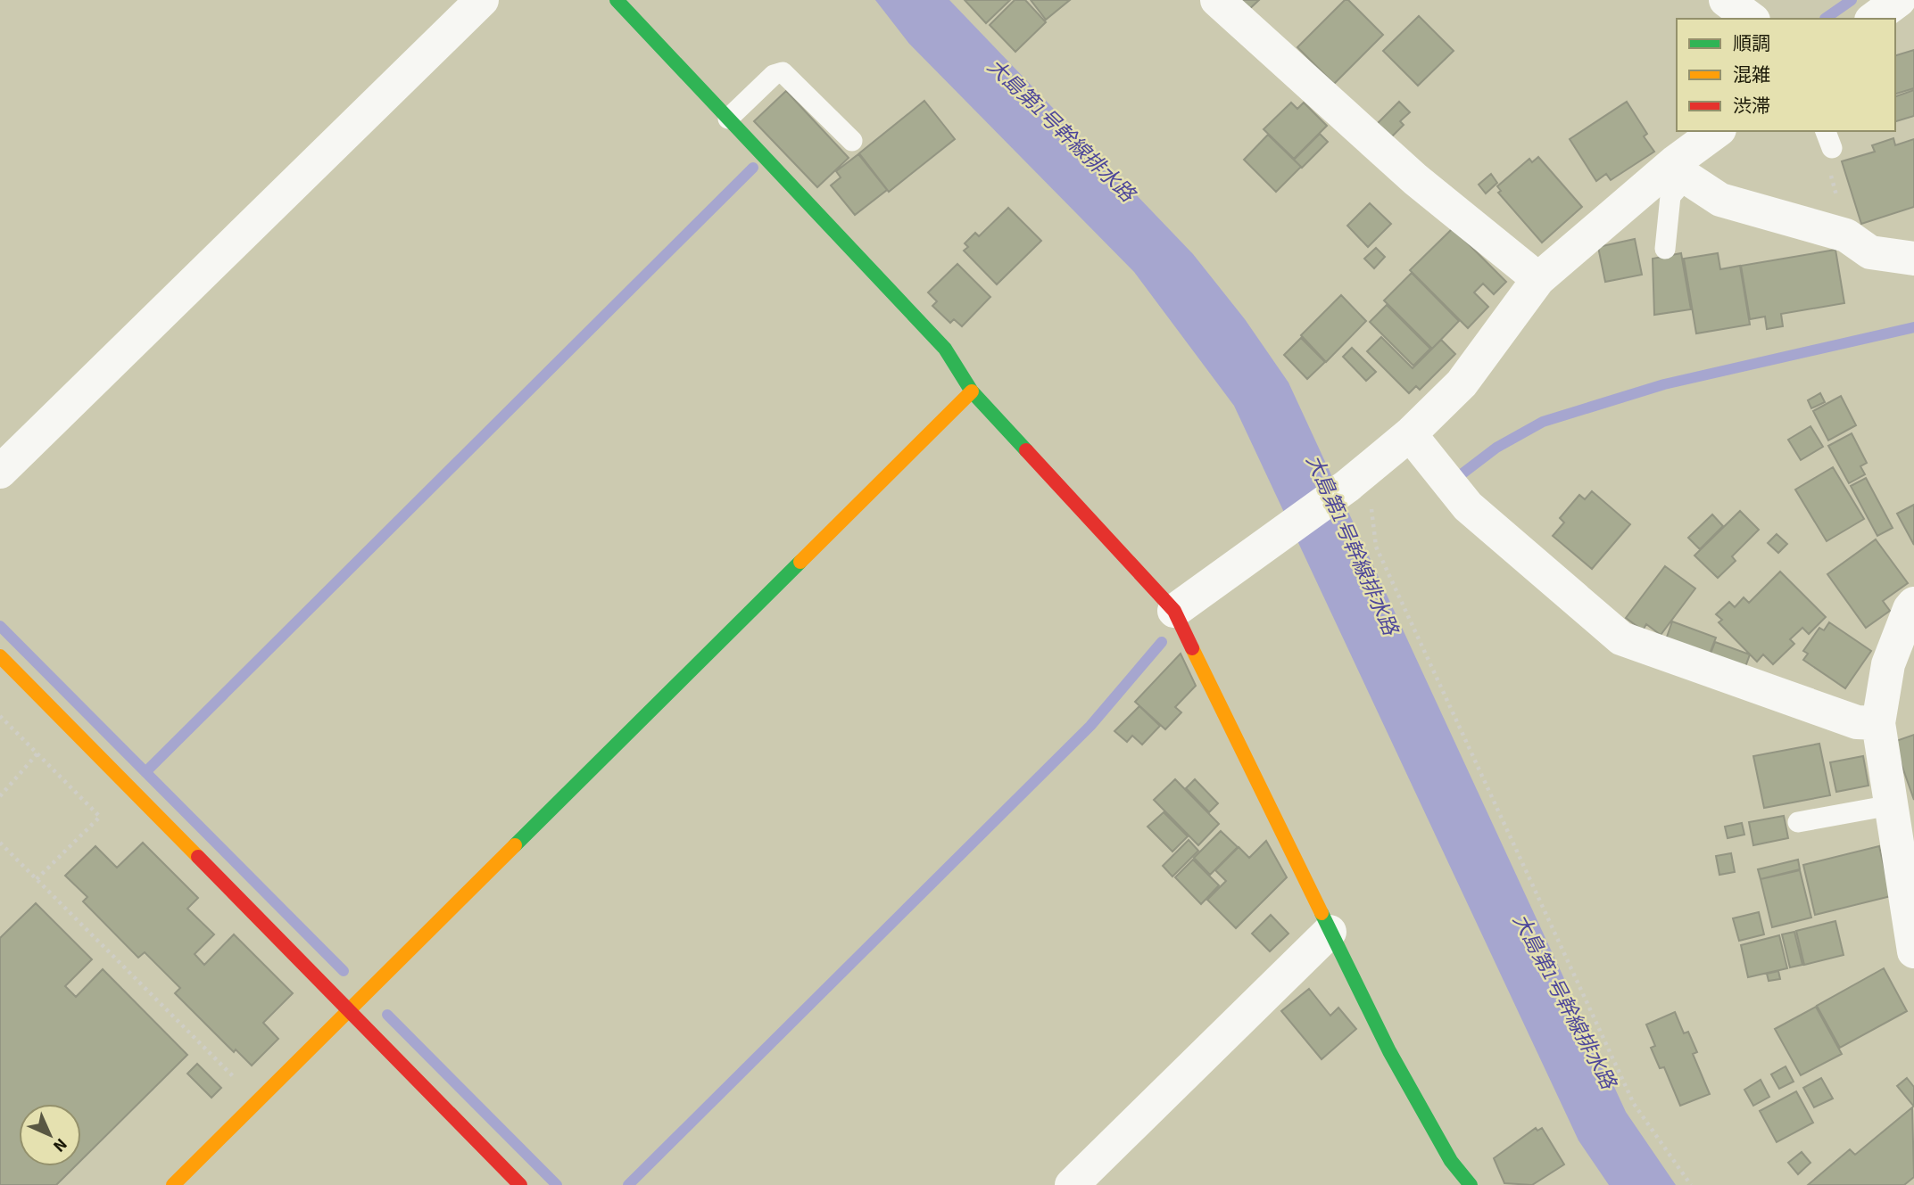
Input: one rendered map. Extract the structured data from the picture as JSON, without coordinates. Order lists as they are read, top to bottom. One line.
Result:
{"water":["大島第1号幹線排水路"],"legend":["順調","混雑","渋滞"],"north":"bottom right"}
